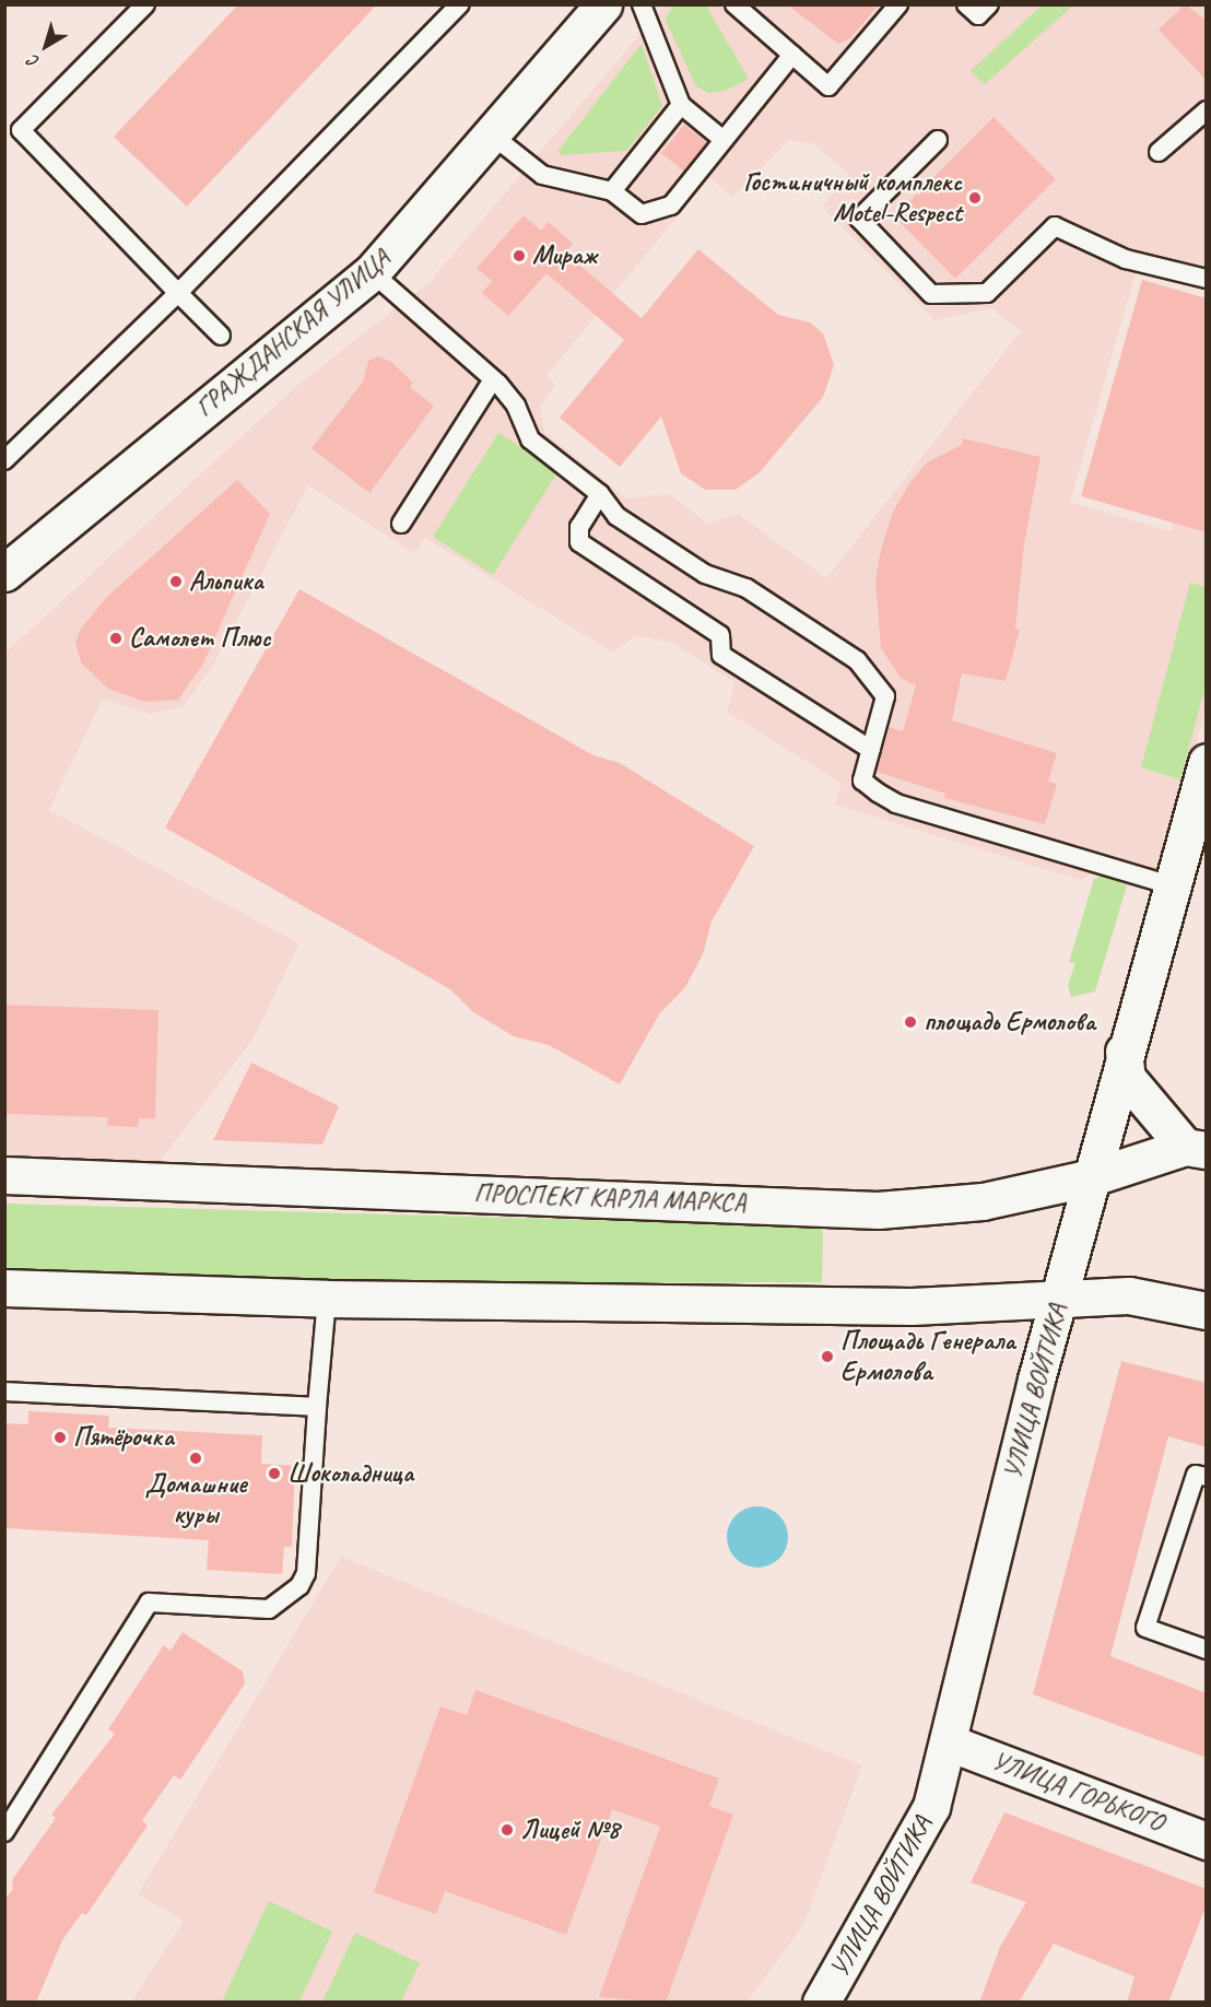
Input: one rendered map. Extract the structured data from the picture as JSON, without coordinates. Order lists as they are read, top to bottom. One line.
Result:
{"streets":{"main road":["ГРАЖДАНСКАЯ УЛИЦА","ПРОСПЕКТ КАРЛА МАРКСА","УЛИЦА ВОЙТИКА","УЛИЦА ГОРЬКОГО"]},"crossings":[["ПРОСПЕКТ КАРЛА МАРКСА","УЛИЦА ВОЙТИКА"],["УЛИЦА ВОЙТИКА","УЛИЦА ГОРЬКОГО"]],"places":["Гостиничный комплекс Motel-Respect","Мираж","Альпика","Самолет Плюс","площадь Ермолова","Площадь Генерала Ермолова","Пятёрочка","Домашние куры","Шоколадница","Лицей №8"],"north":"bottom left"}
